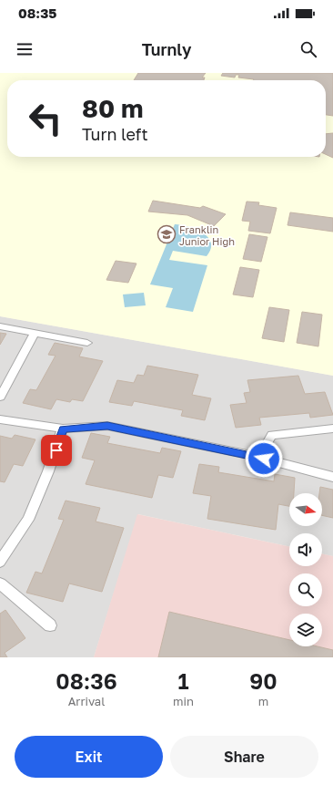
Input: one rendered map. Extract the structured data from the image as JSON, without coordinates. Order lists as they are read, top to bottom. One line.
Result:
{"places":{"school or university":["Franklin Junior High"]},"north":"right","page":{"status":"08:35","header":"Turnly","turn":["80 m","Turn left"],"eta":["08:36","Arrival","1","min","90","m"],"buttons":["Exit","Share"]}}
